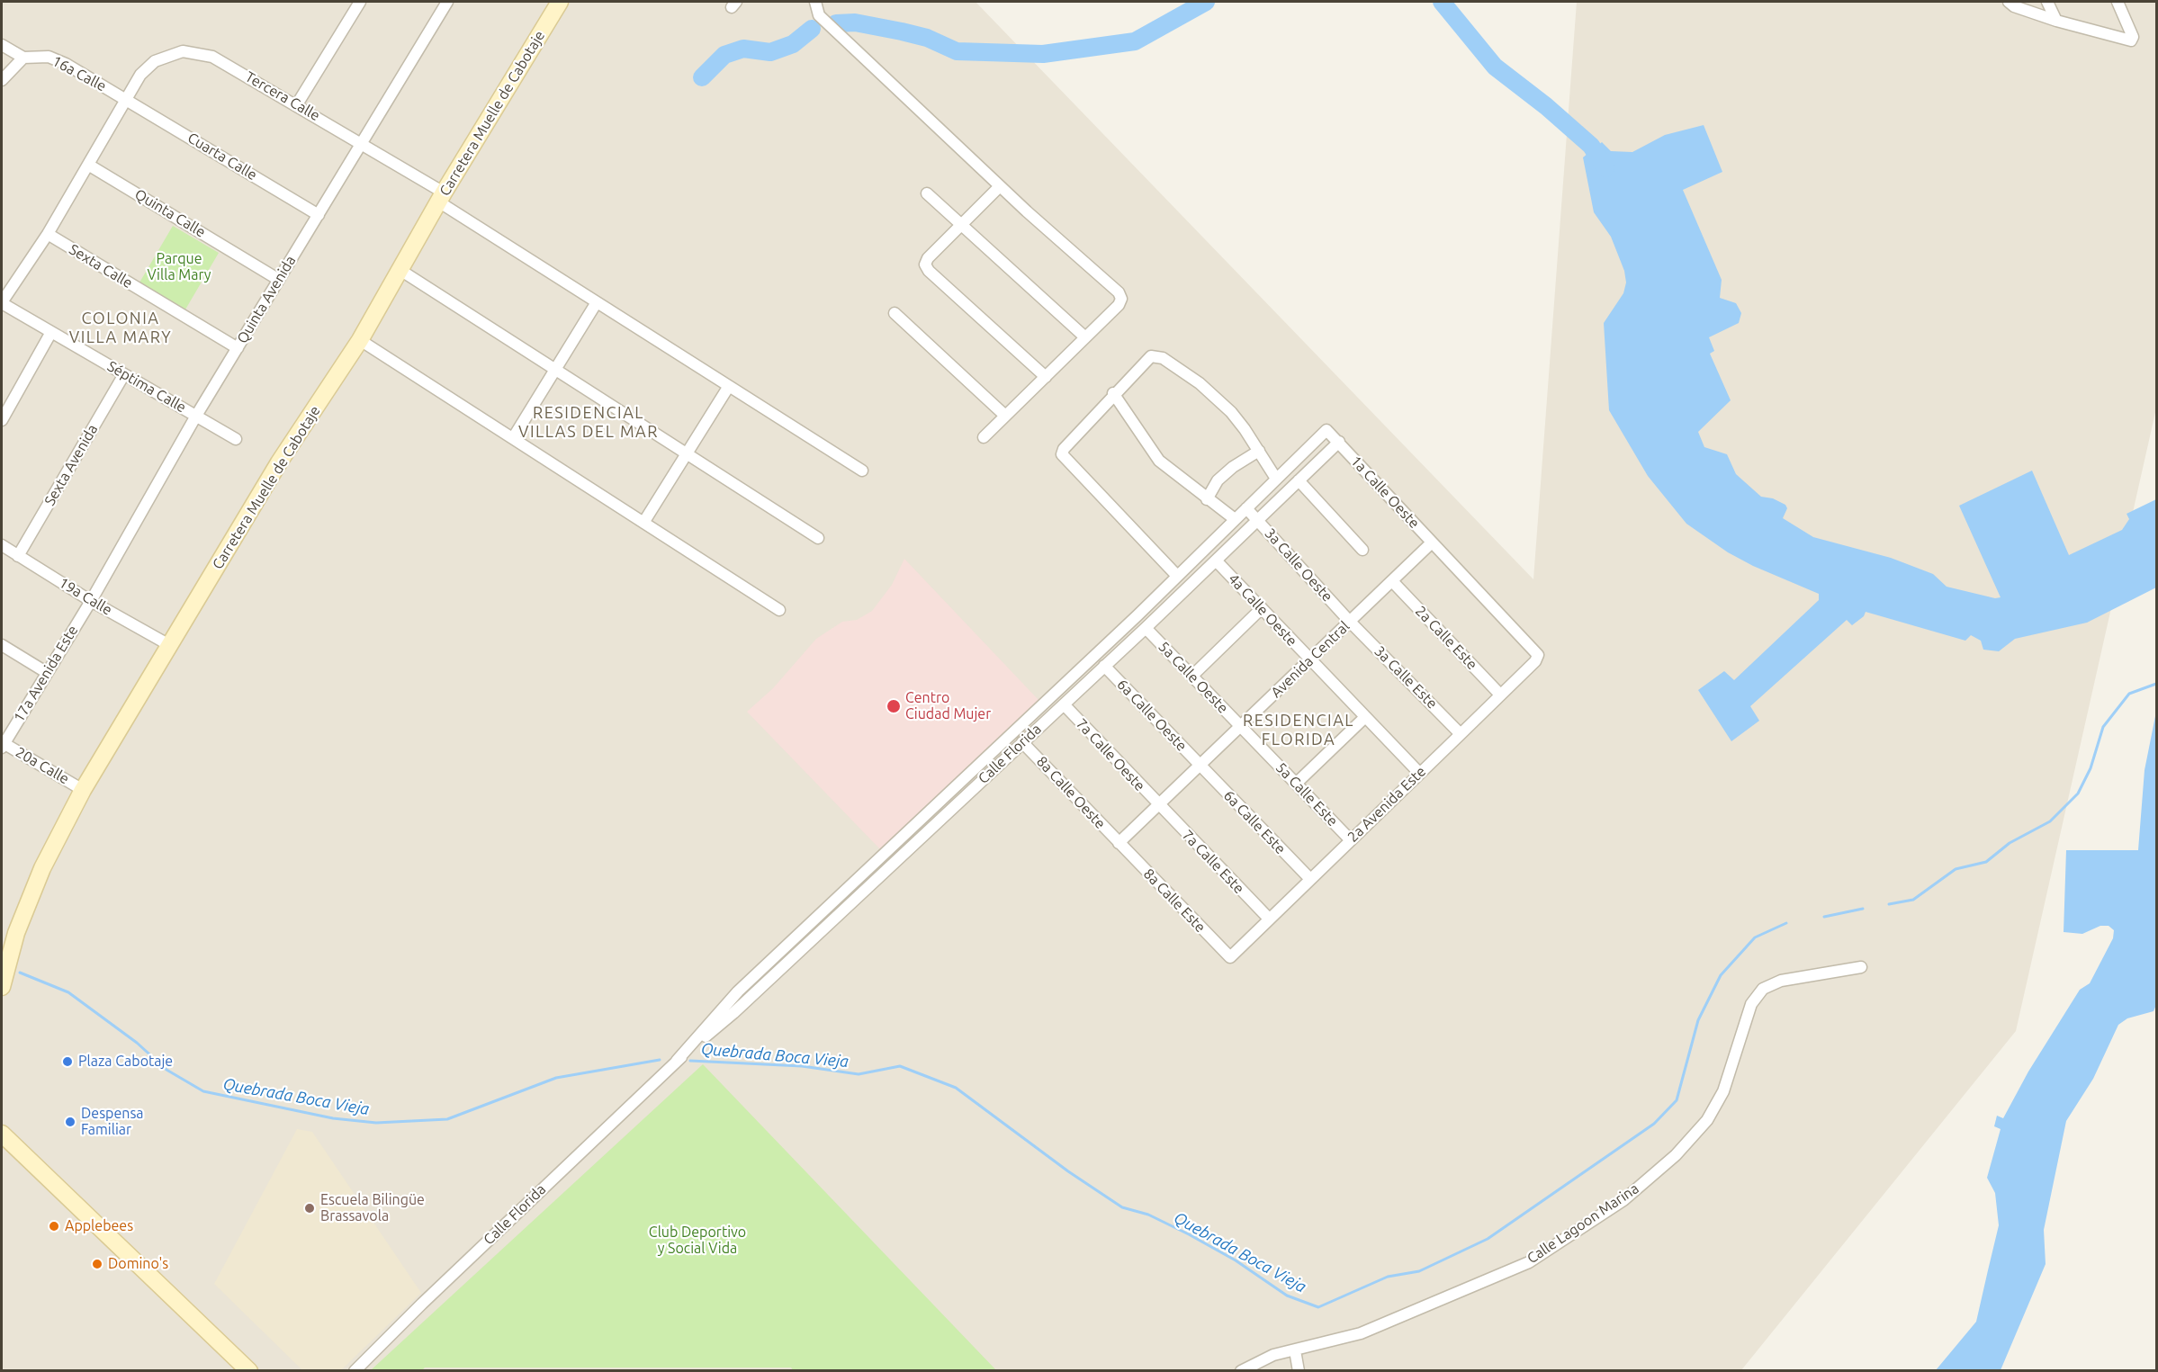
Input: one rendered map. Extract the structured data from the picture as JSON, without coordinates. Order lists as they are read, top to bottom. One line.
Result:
{"streets":{"main road":["Carretera Muelle de Cabotaje"],"street":["16a Calle","Tercera Calle","Cuarta Calle","Quinta Calle","Sexta Calle","Quinta Avenida","Séptima Calle","Sexta Avenida","1a Calle Oeste","3a Calle Oeste","19a Calle","4a Calle Oeste","2a Calle Este","Avenida Central","17a Avenida Este","5a Calle Oeste","3a Calle Este","6a Calle Oeste","Calle Florida","7a Calle Oeste","20a Calle","8a Calle Oeste","5a Calle Este","2a Avenida Este","6a Calle Este","7a Calle Este","8a Calle Este","Calle Lagoon Marina"]},"crossings":[["16a Calle","Tercera Calle"],["16a Calle","Cuarta Calle"],["Tercera Calle","Carretera Muelle de Cabotaje"],["Tercera Calle","Cuarta Calle"],["Tercera Calle","Quinta Calle"],["Tercera Calle","Sexta Calle"],["Tercera Calle","Quinta Avenida"],["Tercera Calle","Séptima Calle"],["Carretera Muelle de Cabotaje","19a Calle"],["Carretera Muelle de Cabotaje","20a Calle"],["Cuarta Calle","Quinta Avenida"],["Quinta Calle","Quinta Avenida"],["Sexta Calle","Quinta Avenida"],["Quinta Avenida","Séptima Calle"],["Quinta Avenida","19a Calle"],["Quinta Avenida","17a Avenida Este"],["Séptima Calle","Sexta Avenida"],["Sexta Avenida","19a Calle"],["1a Calle Oeste","Avenida Central"],["1a Calle Oeste","Calle Florida"],["1a Calle Oeste","2a Avenida Este"],["3a Calle Oeste","Avenida Central"],["3a Calle Oeste","3a Calle Este"],["3a Calle Oeste","Calle Florida"],["19a Calle","17a Avenida Este"],["4a Calle Oeste","Avenida Central"],["4a Calle Oeste","Calle Florida"],["4a Calle Oeste","2a Avenida Este"],["2a Calle Este","Avenida Central"],["2a Calle Este","2a Avenida Este"],["Avenida Central","5a Calle Oeste"],["Avenida Central","3a Calle Este"],["Avenida Central","6a Calle Oeste"],["Avenida Central","7a Calle Oeste"],["Avenida Central","8a Calle Oeste"],["Avenida Central","5a Calle Este"],["Avenida Central","6a Calle Este"],["Avenida Central","7a Calle Este"],["Avenida Central","8a Calle Este"],["17a Avenida Este","20a Calle"],["5a Calle Oeste","Calle Florida"],["5a Calle Oeste","5a Calle Este"],["3a Calle Este","2a Avenida Este"],["6a Calle Oeste","Calle Florida"],["6a Calle Oeste","6a Calle Este"],["Calle Florida","7a Calle Oeste"],["Calle Florida","8a Calle Oeste"],["7a Calle Oeste","7a Calle Este"],["8a Calle Oeste","8a Calle Este"],["5a Calle Este","2a Avenida Este"],["2a Avenida Este","6a Calle Este"],["2a Avenida Este","7a Calle Este"],["2a Avenida Este","8a Calle Este"]],"districts":["COLONIA VILLA MARY","RESIDENCIAL VILLAS DEL MAR","RESIDENCIAL FLORIDA"],"water":["Quebrada Boca Vieja"],"parks":["Parque Villa Mary","Club Deportivo y Social Vida"],"places":["Centro Ciudad Mujer","Plaza Cabotaje","Despensa Familiar","Escuela Bilingüe Brassavola","Applebees","Domino's"]}
